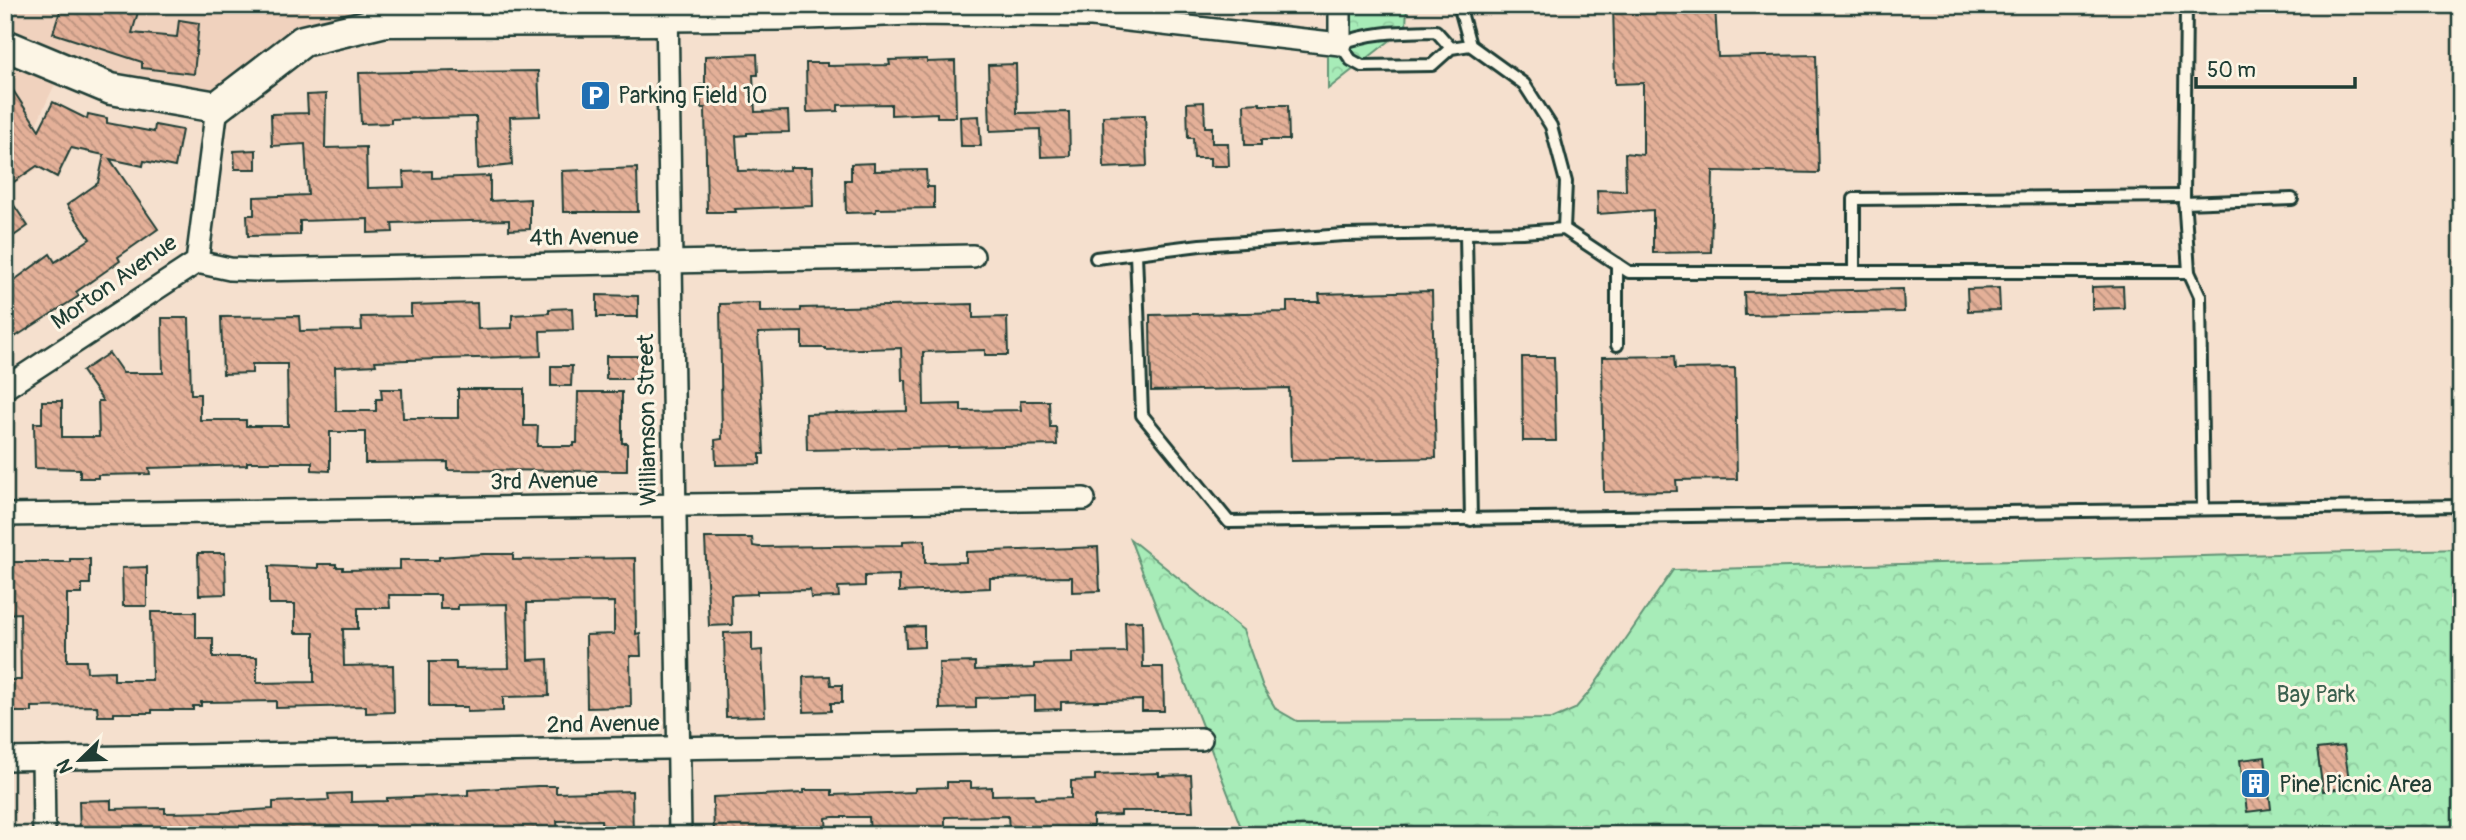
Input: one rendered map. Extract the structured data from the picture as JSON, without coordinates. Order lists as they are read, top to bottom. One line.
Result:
{"streets":{"street":["4th Avenue","Morton Avenue","Williamson Street","3rd Avenue","2nd Avenue"]},"crossings":[["4th Avenue","Morton Avenue"],["4th Avenue","Williamson Street"],["Williamson Street","3rd Avenue"],["Williamson Street","2nd Avenue"]],"parks":["Bay Park"],"places":{"parking":["Parking Field 10"],"building":["Pine Picnic Area"]},"scale_bar":"50 m","north":"bottom left"}
